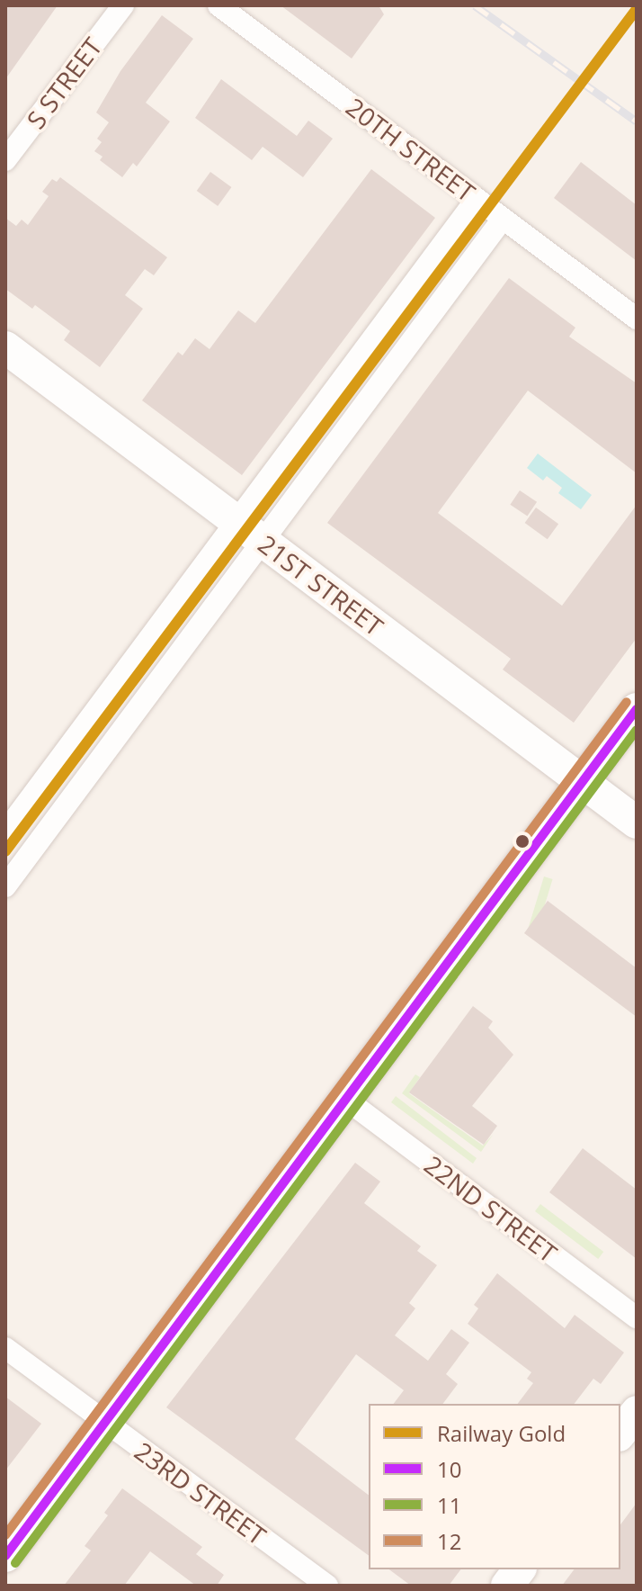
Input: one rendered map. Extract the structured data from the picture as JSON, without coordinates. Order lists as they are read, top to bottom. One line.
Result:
{"streets":{"main road":["21ST STREET"],"street":["S STREET","20TH STREET","22ND STREET","23RD STREET"]},"lines":["rail line Gold","transit line 12","transit line 10","transit line 11"],"legend":["Railway Gold","10","11","12"]}
